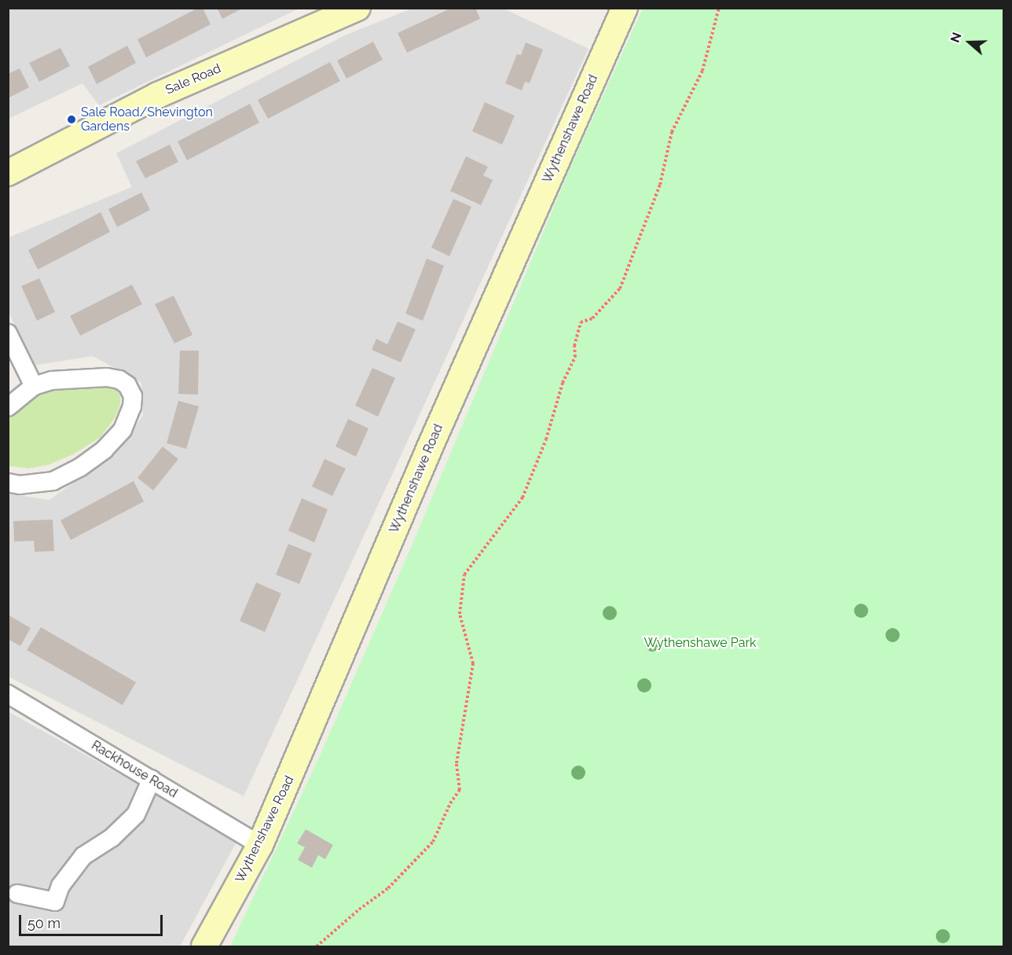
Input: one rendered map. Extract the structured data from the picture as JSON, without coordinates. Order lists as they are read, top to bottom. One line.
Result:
{"streets":{"main road":["Sale Road","Wythenshawe Road"],"street":["Rackhouse Road"]},"crossings":[["Wythenshawe Road","Rackhouse Road"]],"parks":["Wythenshawe Park"],"places":["Sale Road/Shevington Gardens"],"scale_bar":"50 m","north":"left"}
